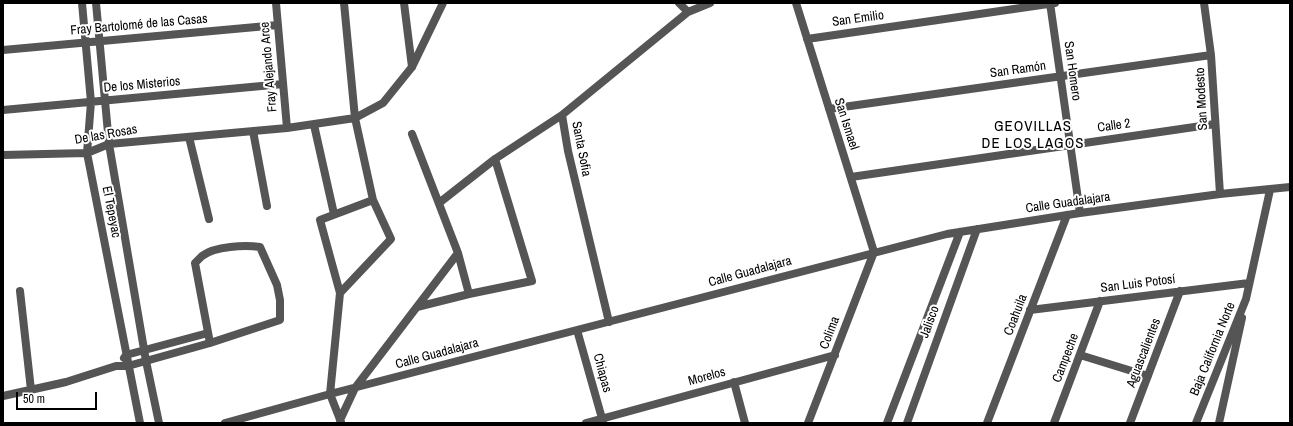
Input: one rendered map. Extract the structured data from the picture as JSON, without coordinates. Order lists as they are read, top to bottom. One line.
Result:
{"streets":{"street":["San Emilio","Fray Bartolomé de las Casas","Fray Alejando Arce","San Ramón","San Homero","De los Misterios","San Modesto","San Ismael","Calle 2","De las Rosas","Santa Sofia","Calle Guadalajara","El Tepeyac","San Luis Potosí","Coahuila","Jalisco","Colima","Baja California Norte","Aguascalientes","Campeche","Chiapas","Morelos"]},"crossings":[["San Emilio","San Homero"],["San Emilio","San Ismael"],["Fray Bartolomé de las Casas","Fray Alejando Arce"],["Fray Bartolomé de las Casas","El Tepeyac"],["Fray Alejando Arce","De los Misterios"],["Fray Alejando Arce","De las Rosas"],["San Ramón","San Homero"],["San Ramón","San Modesto"],["San Ramón","San Ismael"],["San Homero","Calle 2"],["San Homero","Calle Guadalajara"],["De los Misterios","El Tepeyac"],["San Modesto","Calle 2"],["San Modesto","Calle Guadalajara"],["San Ismael","Calle 2"],["San Ismael","Calle Guadalajara"],["San Ismael","Colima"],["De las Rosas","El Tepeyac"],["Santa Sofia","Calle Guadalajara"],["Calle Guadalajara","Coahuila"],["Calle Guadalajara","Jalisco"],["Calle Guadalajara","Colima"],["Calle Guadalajara","Baja California Norte"],["Calle Guadalajara","Chiapas"],["San Luis Potosí","Coahuila"],["San Luis Potosí","Baja California Norte"],["San Luis Potosí","Aguascalientes"],["San Luis Potosí","Campeche"],["Colima","Morelos"],["Chiapas","Morelos"]],"districts":["GEOVILLAS DE LOS LAGOS"],"scale_bar":"50 m"}
